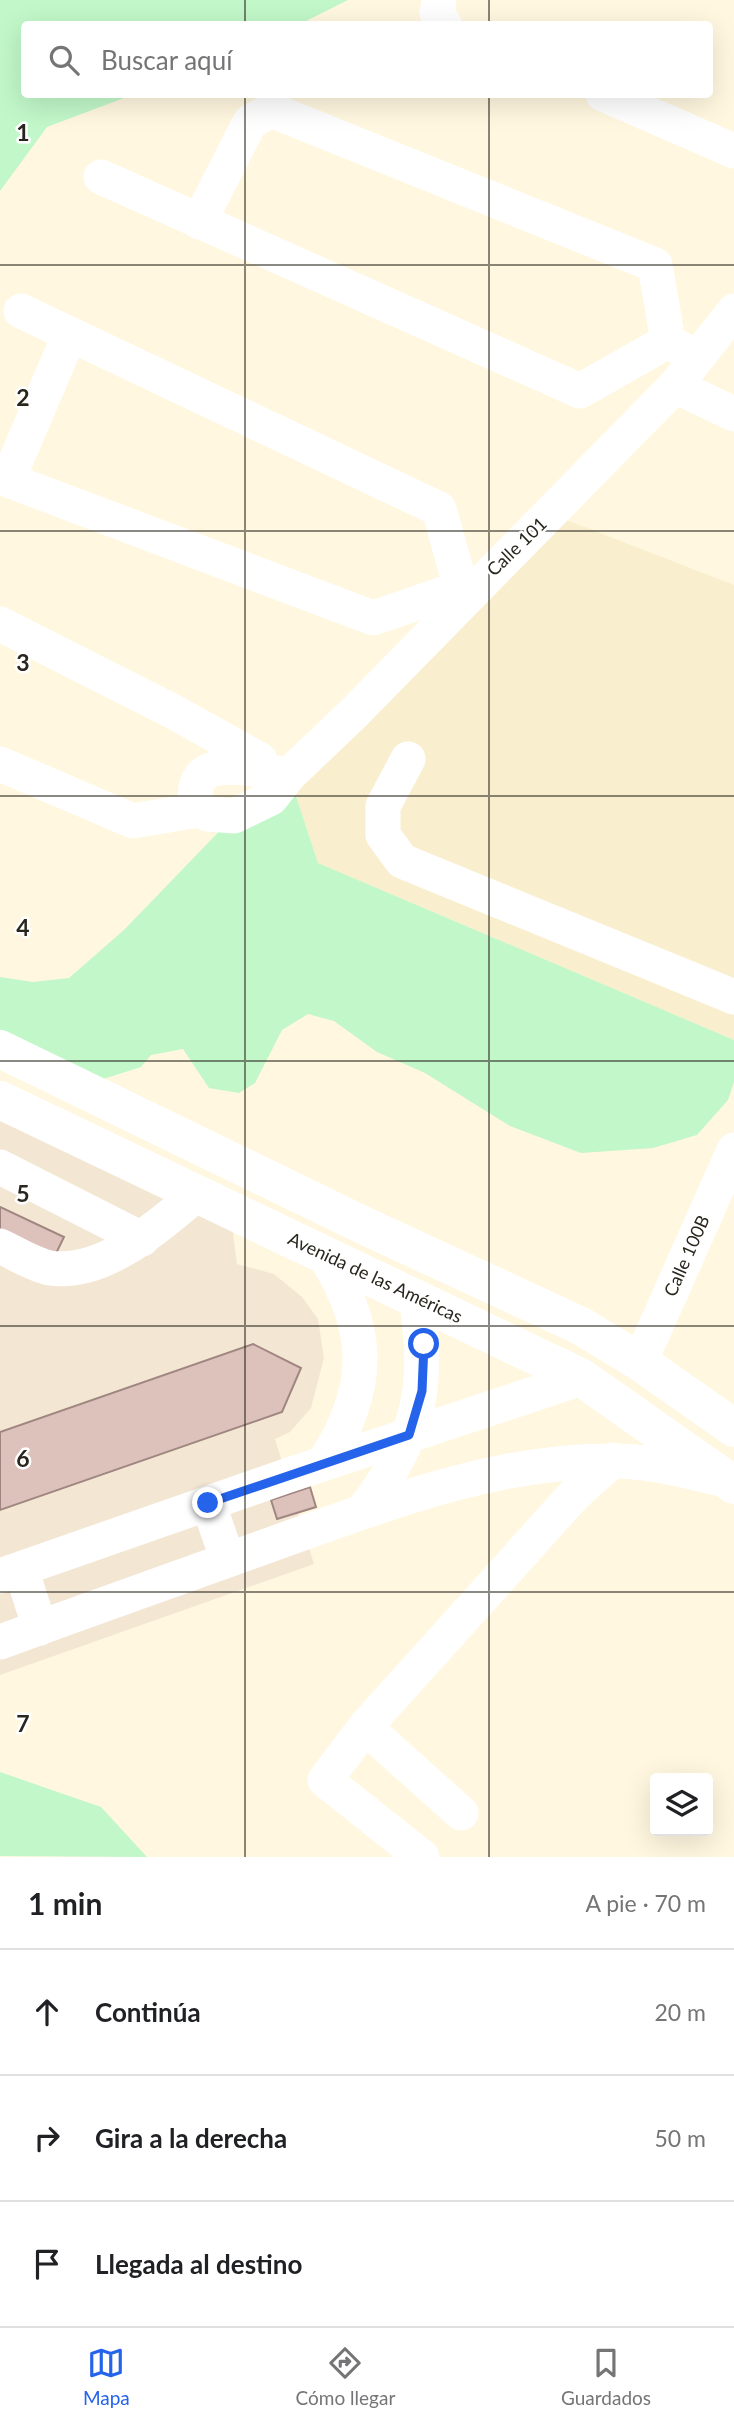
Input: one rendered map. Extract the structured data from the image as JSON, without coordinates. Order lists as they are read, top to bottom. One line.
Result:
{"streets":{"highway":["Avenida de las Américas"],"street":["Calle 101","Calle 100B"]},"page":{"search":"Buscar aquí","heading":["1 min","A pie · 70 m"],"list":[["Continúa","20 m"],["Gira a la derecha","50 m"],"Llegada al destino"],"nav":["Mapa","Cómo llegar","Guardados"]},"grid":{"rows":["1","2","3","4","5","6","7"]}}
